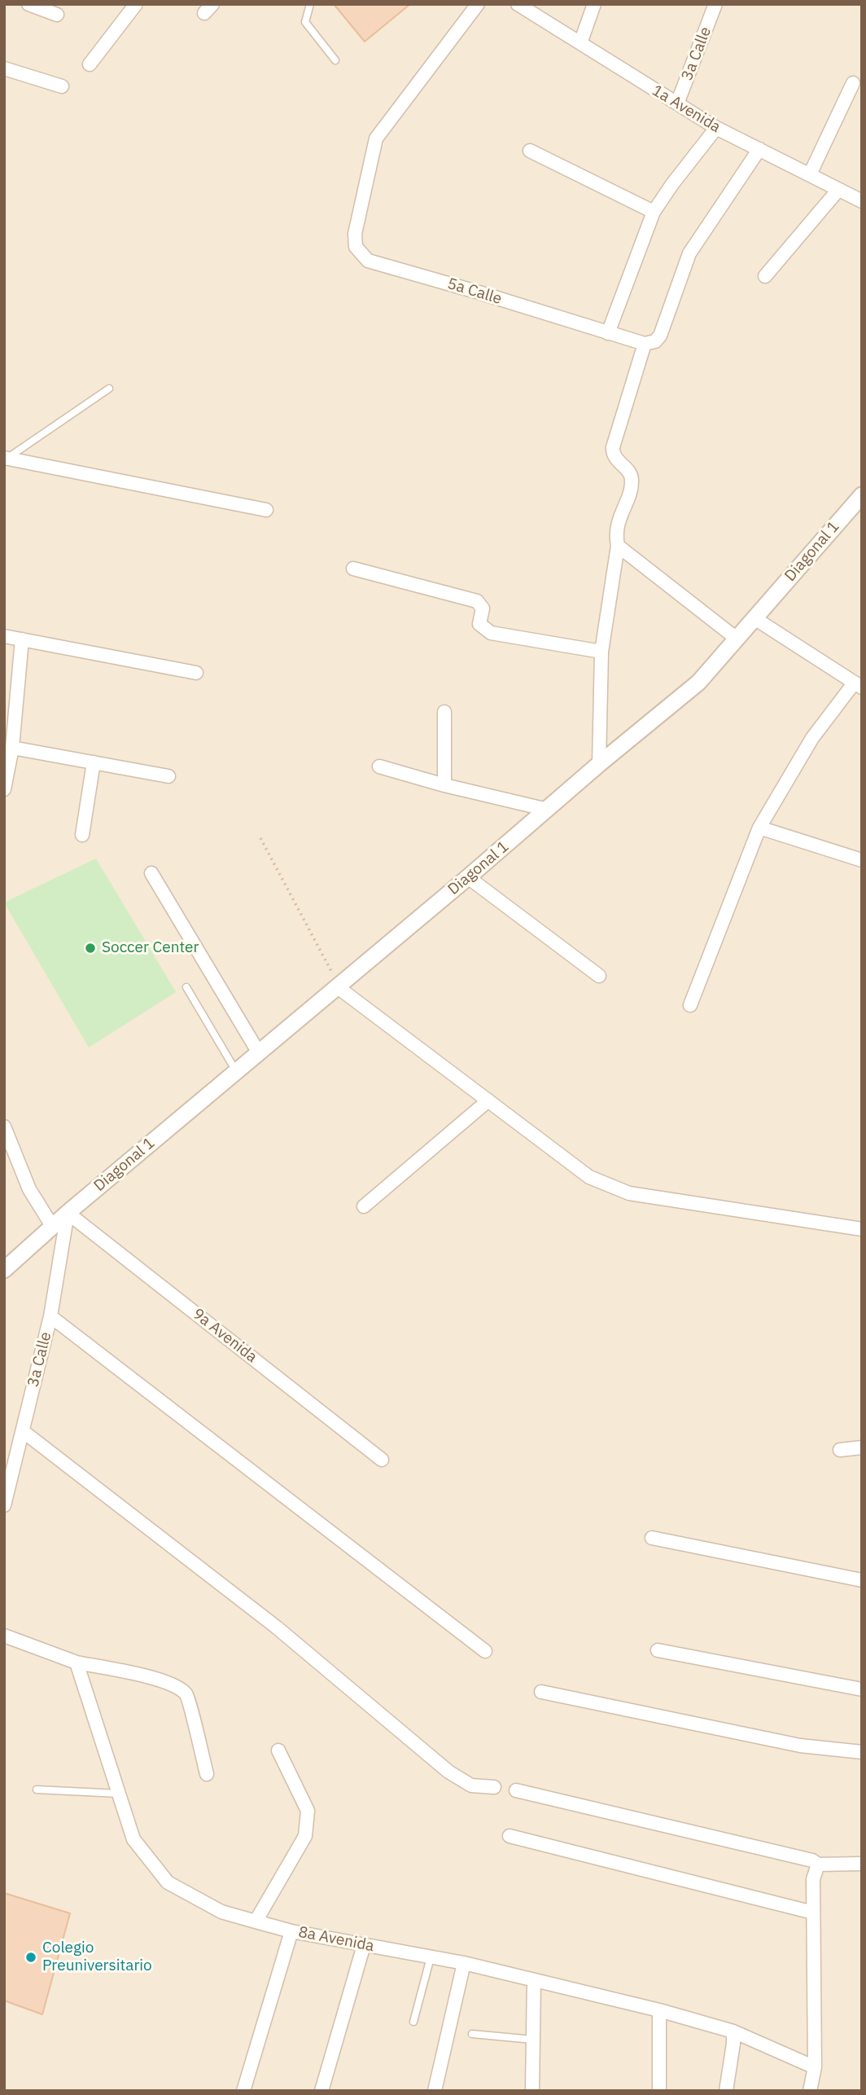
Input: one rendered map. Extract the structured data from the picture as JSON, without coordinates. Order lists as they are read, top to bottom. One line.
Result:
{"streets":{"street":["3a Calle","1a Avenida","5a Calle","Diagonal 1","9a Avenida","8a Avenida"]},"crossings":[["3a Calle","1a Avenida"],["3a Calle","Diagonal 1"],["3a Calle","9a Avenida"],["Diagonal 1","9a Avenida"]],"places":["Soccer Center","Colegio Preuniversitario"]}
